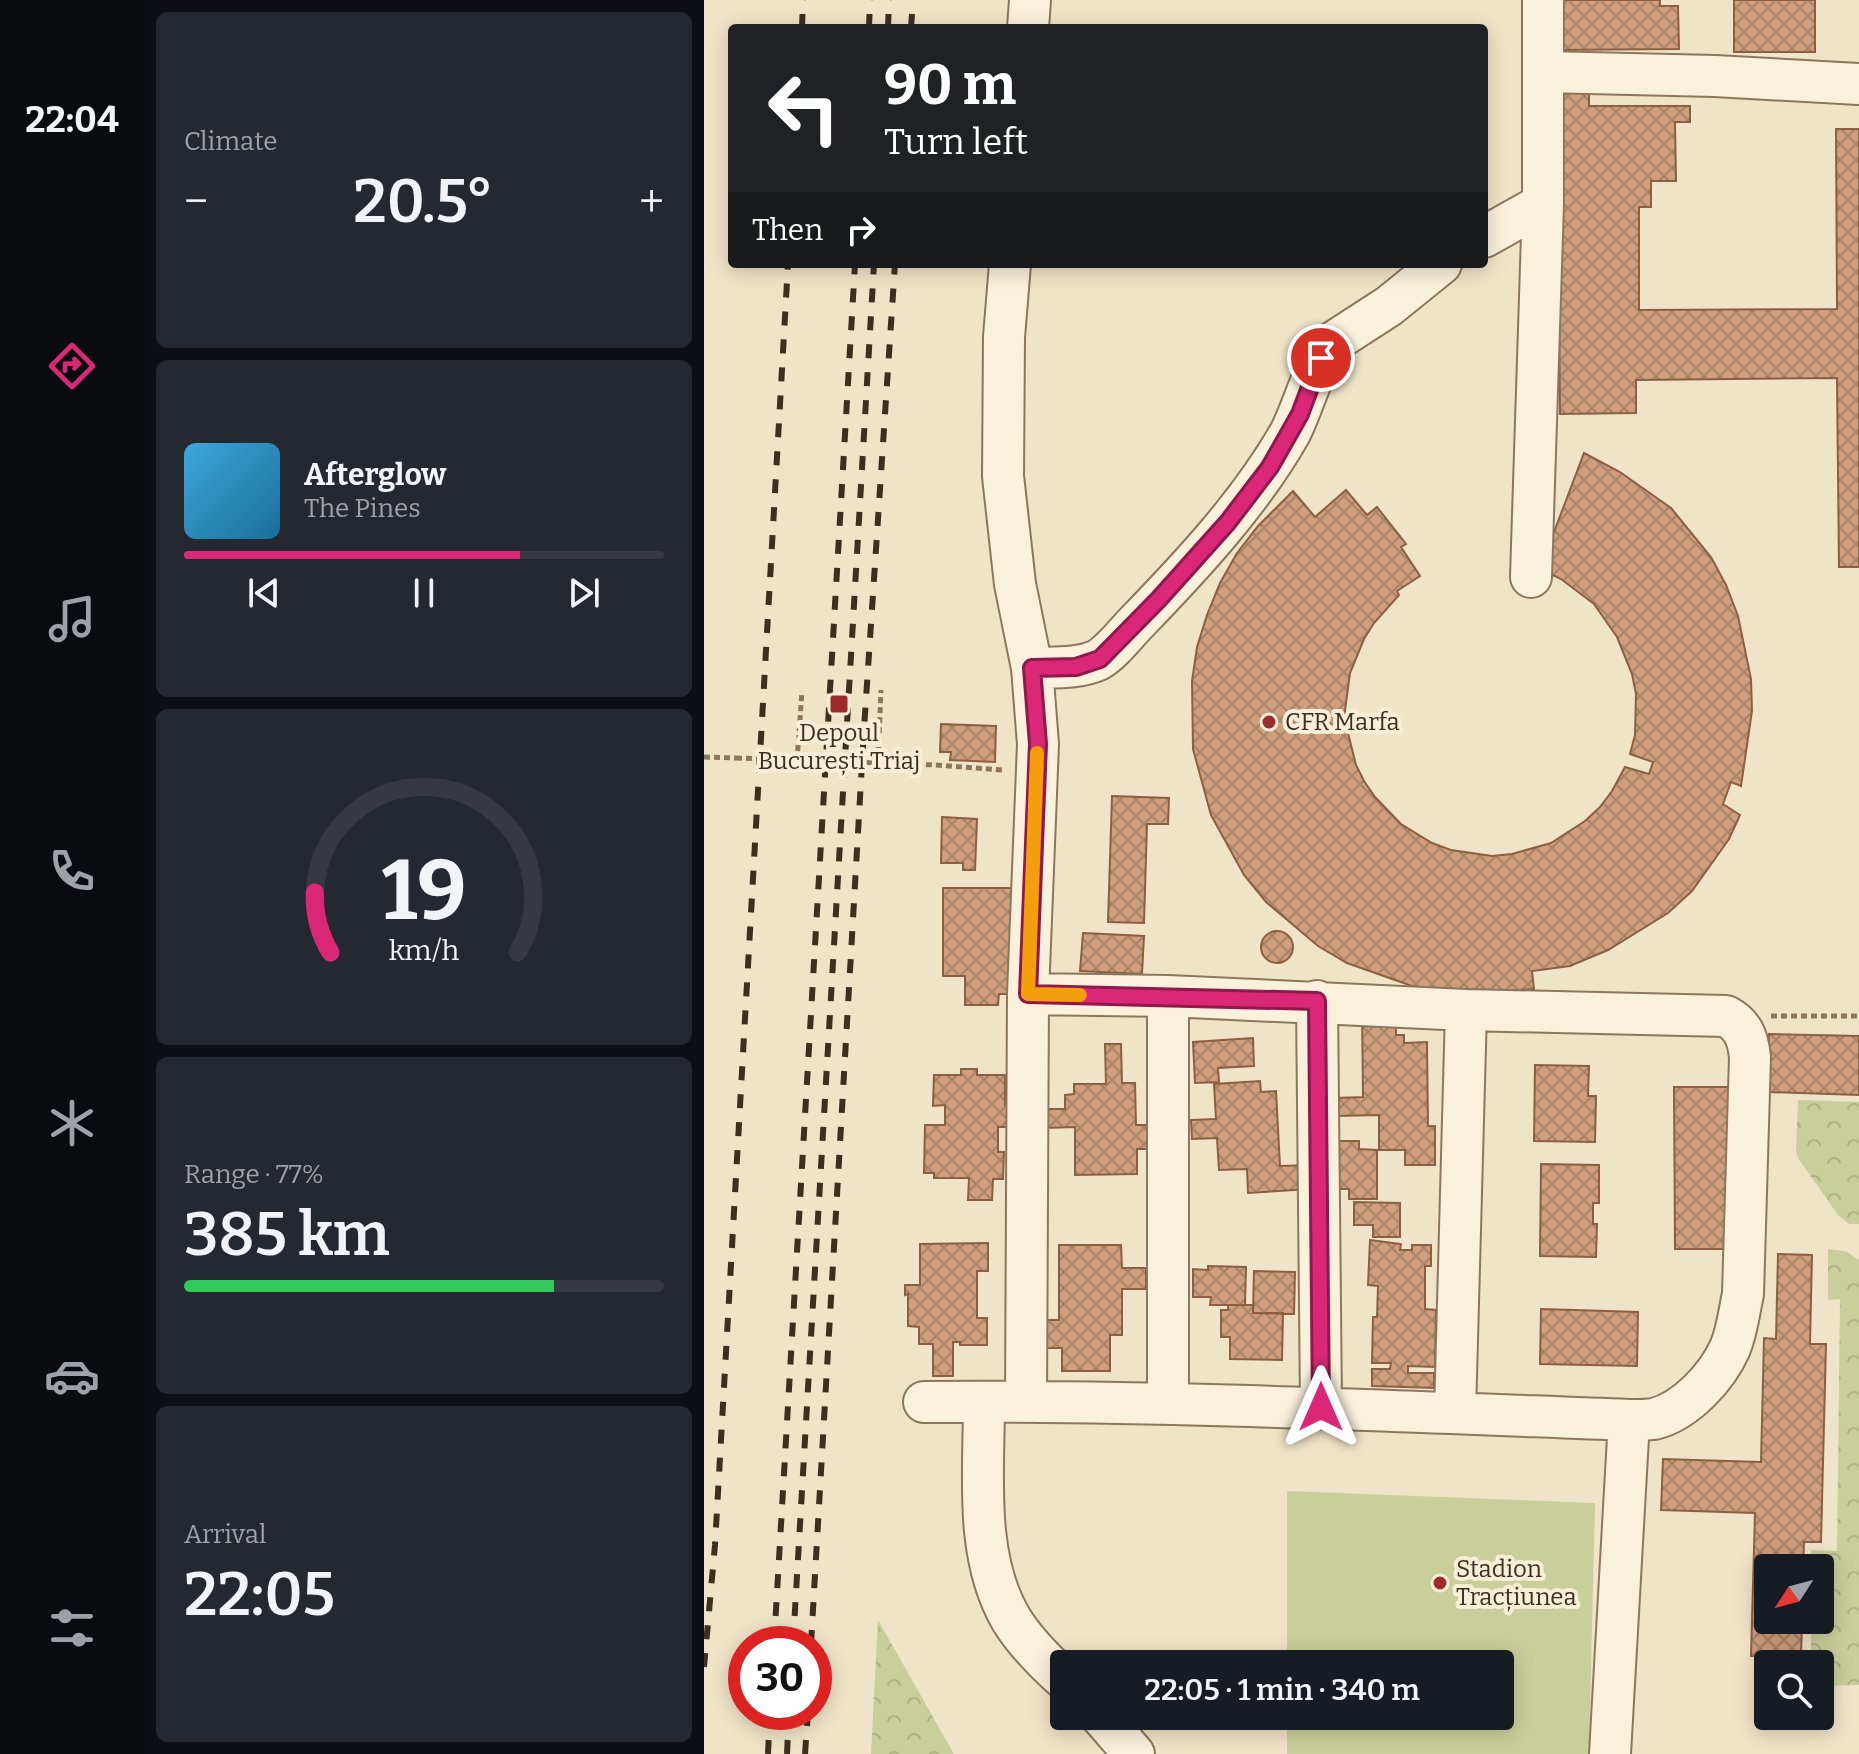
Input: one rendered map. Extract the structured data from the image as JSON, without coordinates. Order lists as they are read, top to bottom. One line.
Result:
{"places":{"transit":["Depoul București Triaj"],"other":["CFR Marfa","Stadion Tracțiunea"]},"north":"bottom left","page":{"tabs":"22:04","tile":["Climate",["Range · 77%","385 km"],["Arrival","22:05"]],"turn":["90 m","Turn left"],"heat":["−","20.5°","+"],"then":"Then","song":["Afterglow","The Pines"],"limit":"30","trip":"22:05 · 1 min · 340 m","gauge":["19","km/h"]}}
